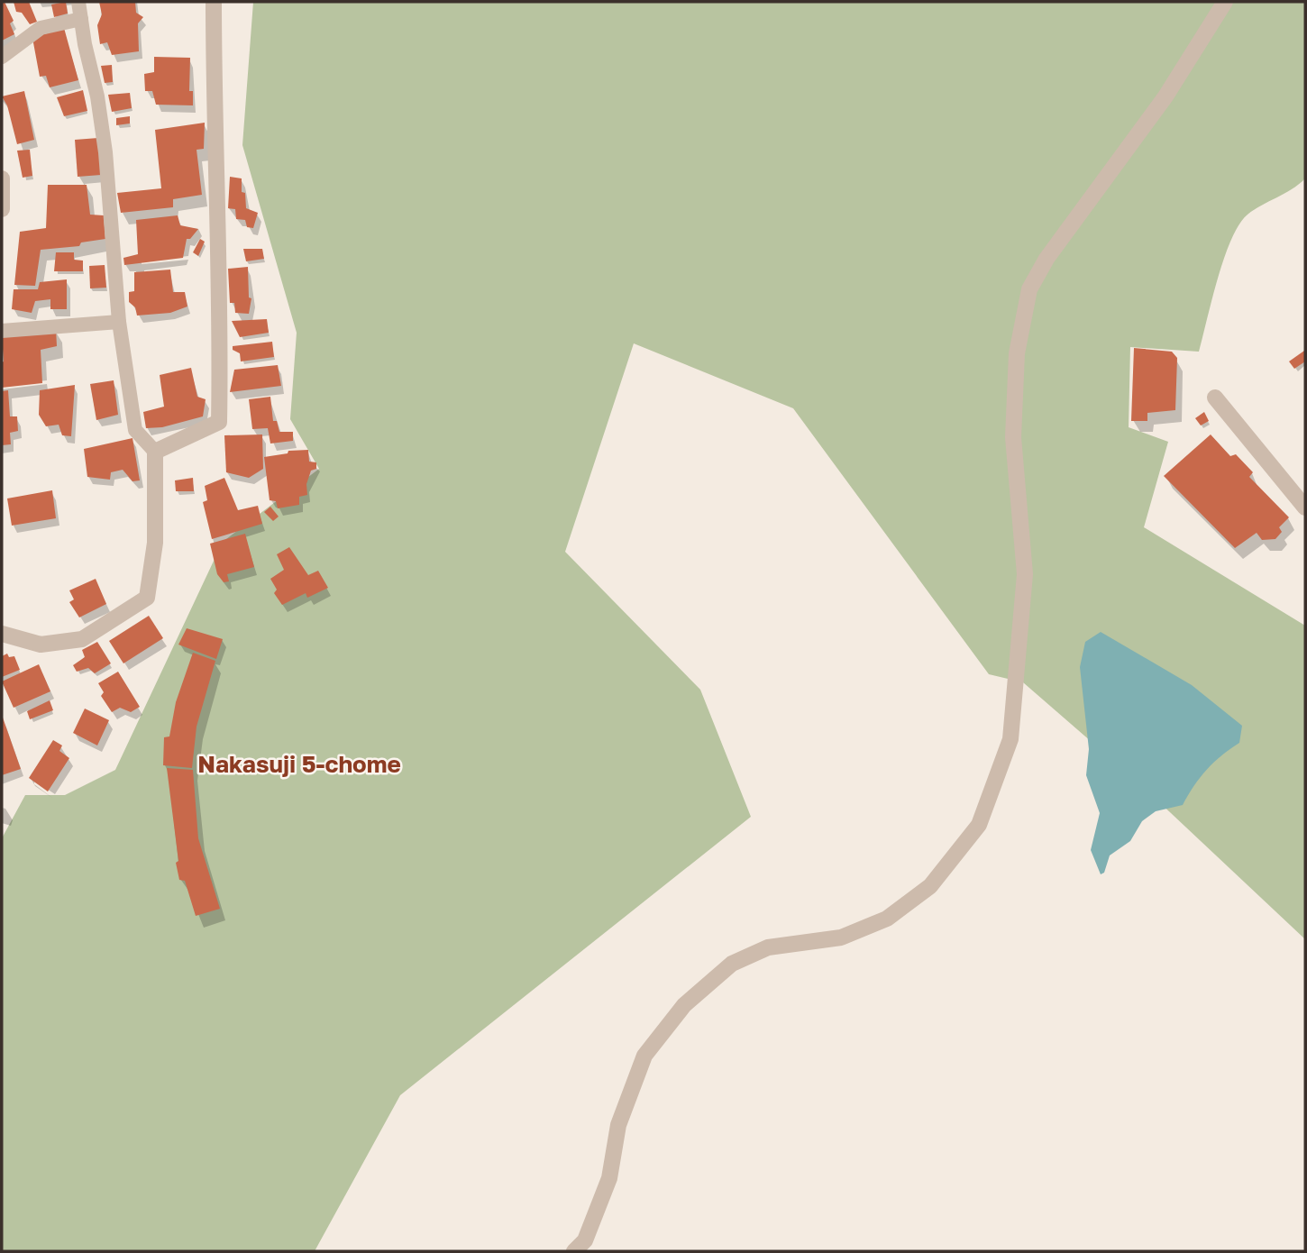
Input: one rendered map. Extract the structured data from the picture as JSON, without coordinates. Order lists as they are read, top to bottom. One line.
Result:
{"districts":["Nakasuji 5-chome"]}
